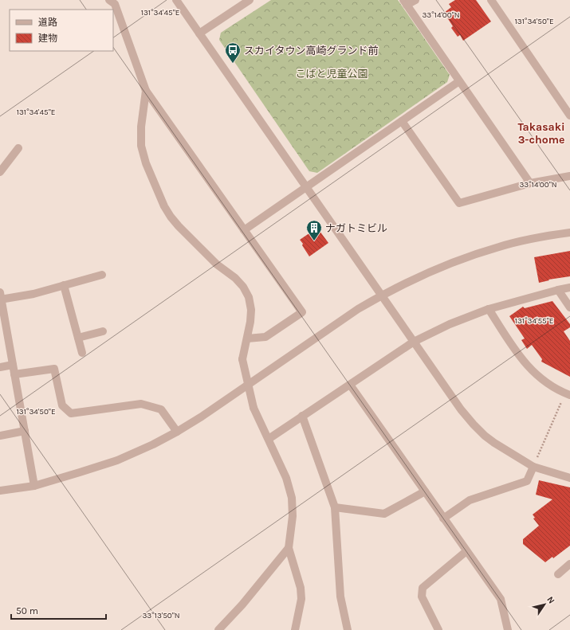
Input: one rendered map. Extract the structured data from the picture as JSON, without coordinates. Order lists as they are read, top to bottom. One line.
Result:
{"districts":["Takasaki 3-chome"],"parks":["こばと児童公園"],"places":{"bus stop":["スカイタウン高崎グランド前"],"building":["ナガトミビル"]},"legend":["道路","建物"],"scale_bar":"50 m","north":"top right","coordinates":["131°34'45\"E","33°14'00\"N","131°34'50\"E","131°34'55\"E","33°13'50\"N"]}
